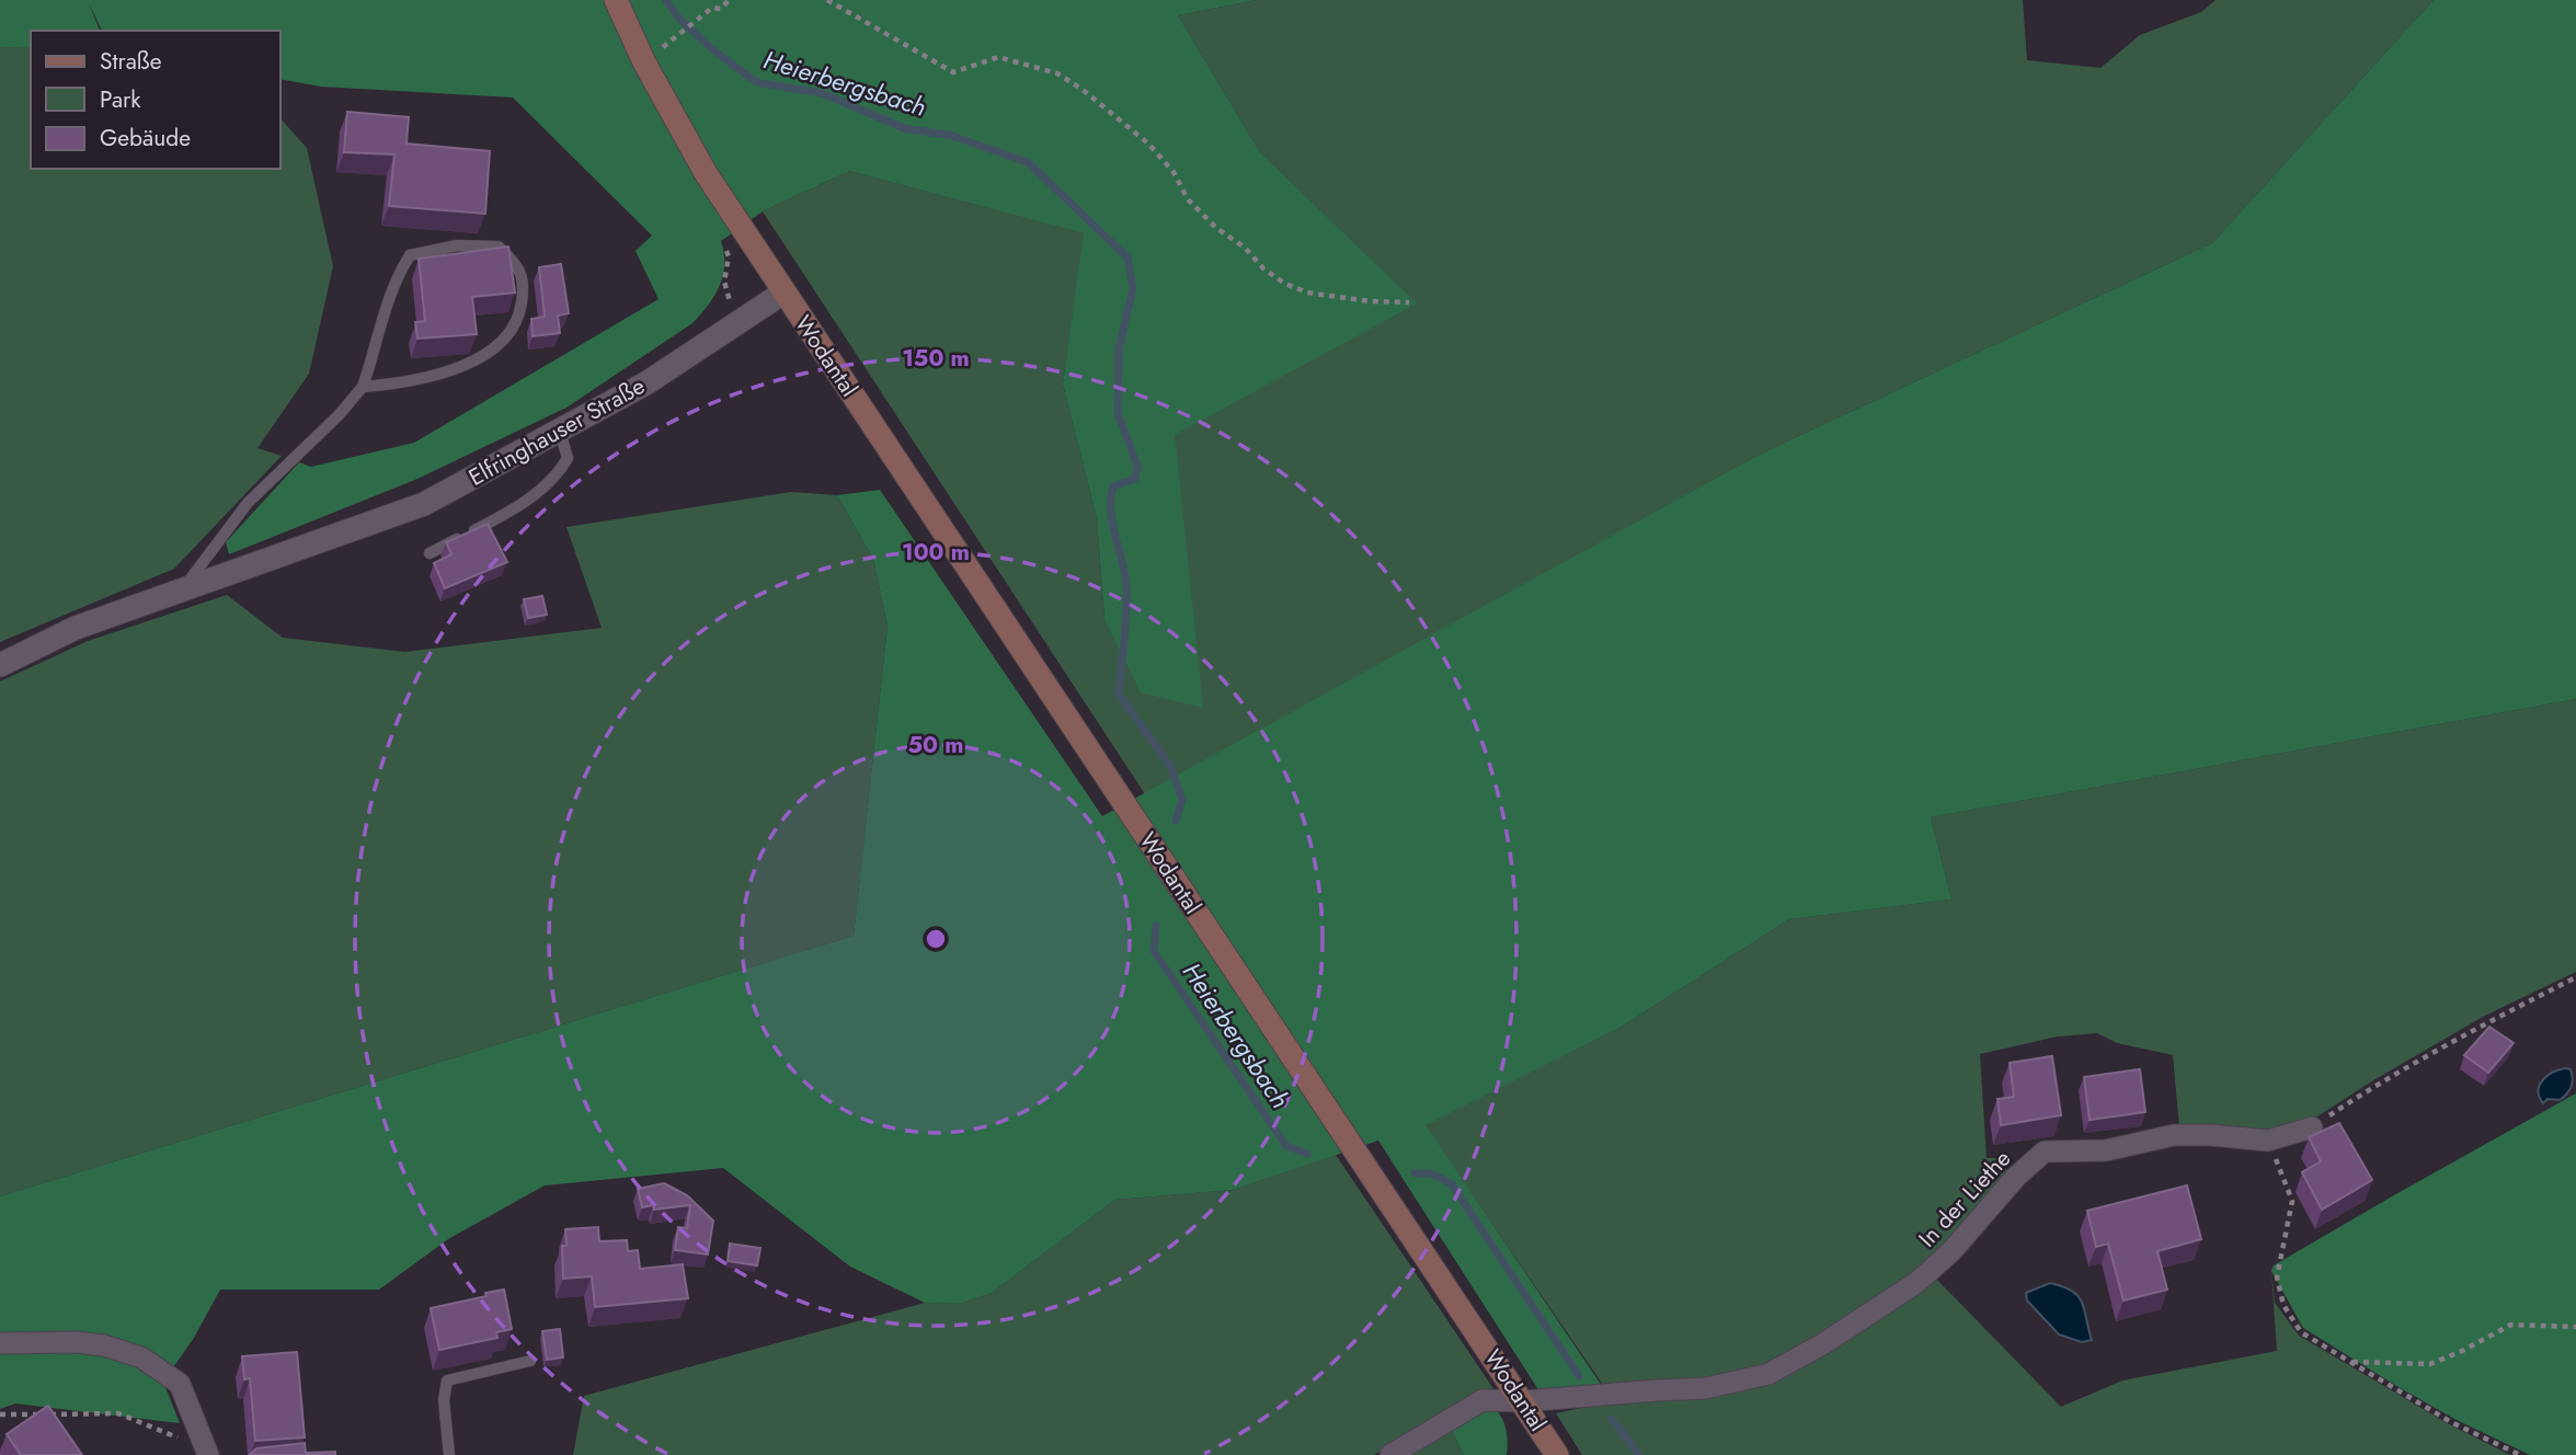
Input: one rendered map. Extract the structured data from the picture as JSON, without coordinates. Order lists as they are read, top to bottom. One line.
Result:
{"streets":{"main road":["Wodantal"],"street":["Elfringhauser Straße","In der Liethe"]},"crossings":[["Wodantal","Elfringhauser Straße"],["Wodantal","In der Liethe"]],"water":["Heierbergsbach"],"legend":["Straße","Park","Gebäude"],"rings":["150 m","100 m","50 m"]}
